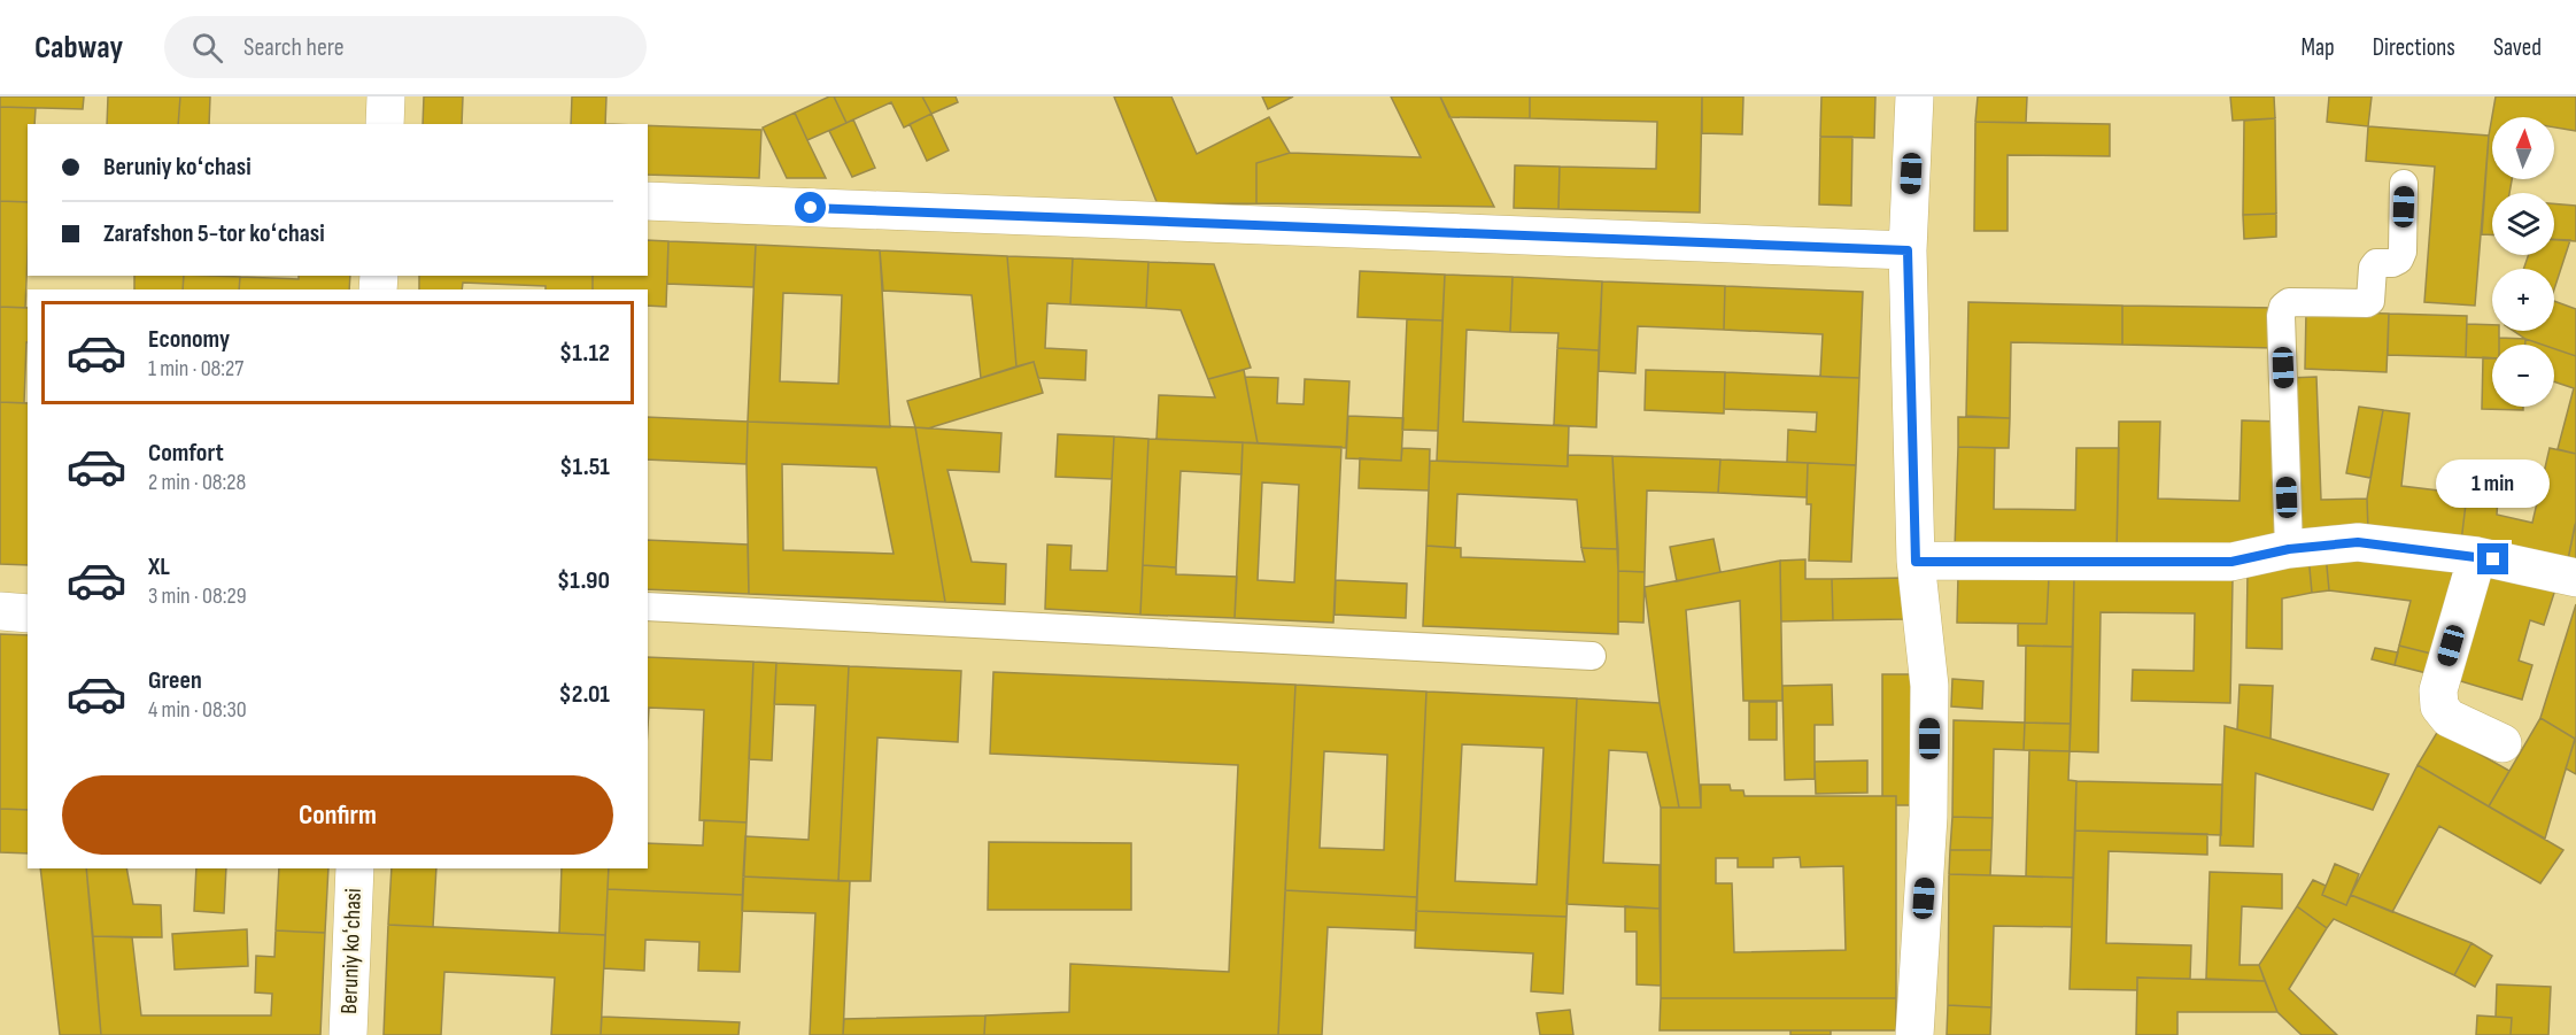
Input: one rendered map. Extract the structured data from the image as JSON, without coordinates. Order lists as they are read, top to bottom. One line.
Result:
{"streets":{"street":["Beruniy koʻchasi"]},"north":"top","page":{"header":"Cabway","search":"Search here","nav":["Map","Directions","Saved"],"map_buttons":["+","−"],"banner":["Beruniy koʻchasi","Zarafshon 5-tor koʻchasi"],"list":[{"name":"Economy","note":"1 min · 08:27","value":"$1.12"},{"name":"Comfort","note":"2 min · 08:28","value":"$1.51"},{"name":"XL","note":"3 min · 08:29","value":"$1.90"},{"name":"Green","note":"4 min · 08:30","value":"$2.01"}],"bubble":"1 min","buttons":"Confirm"}}
